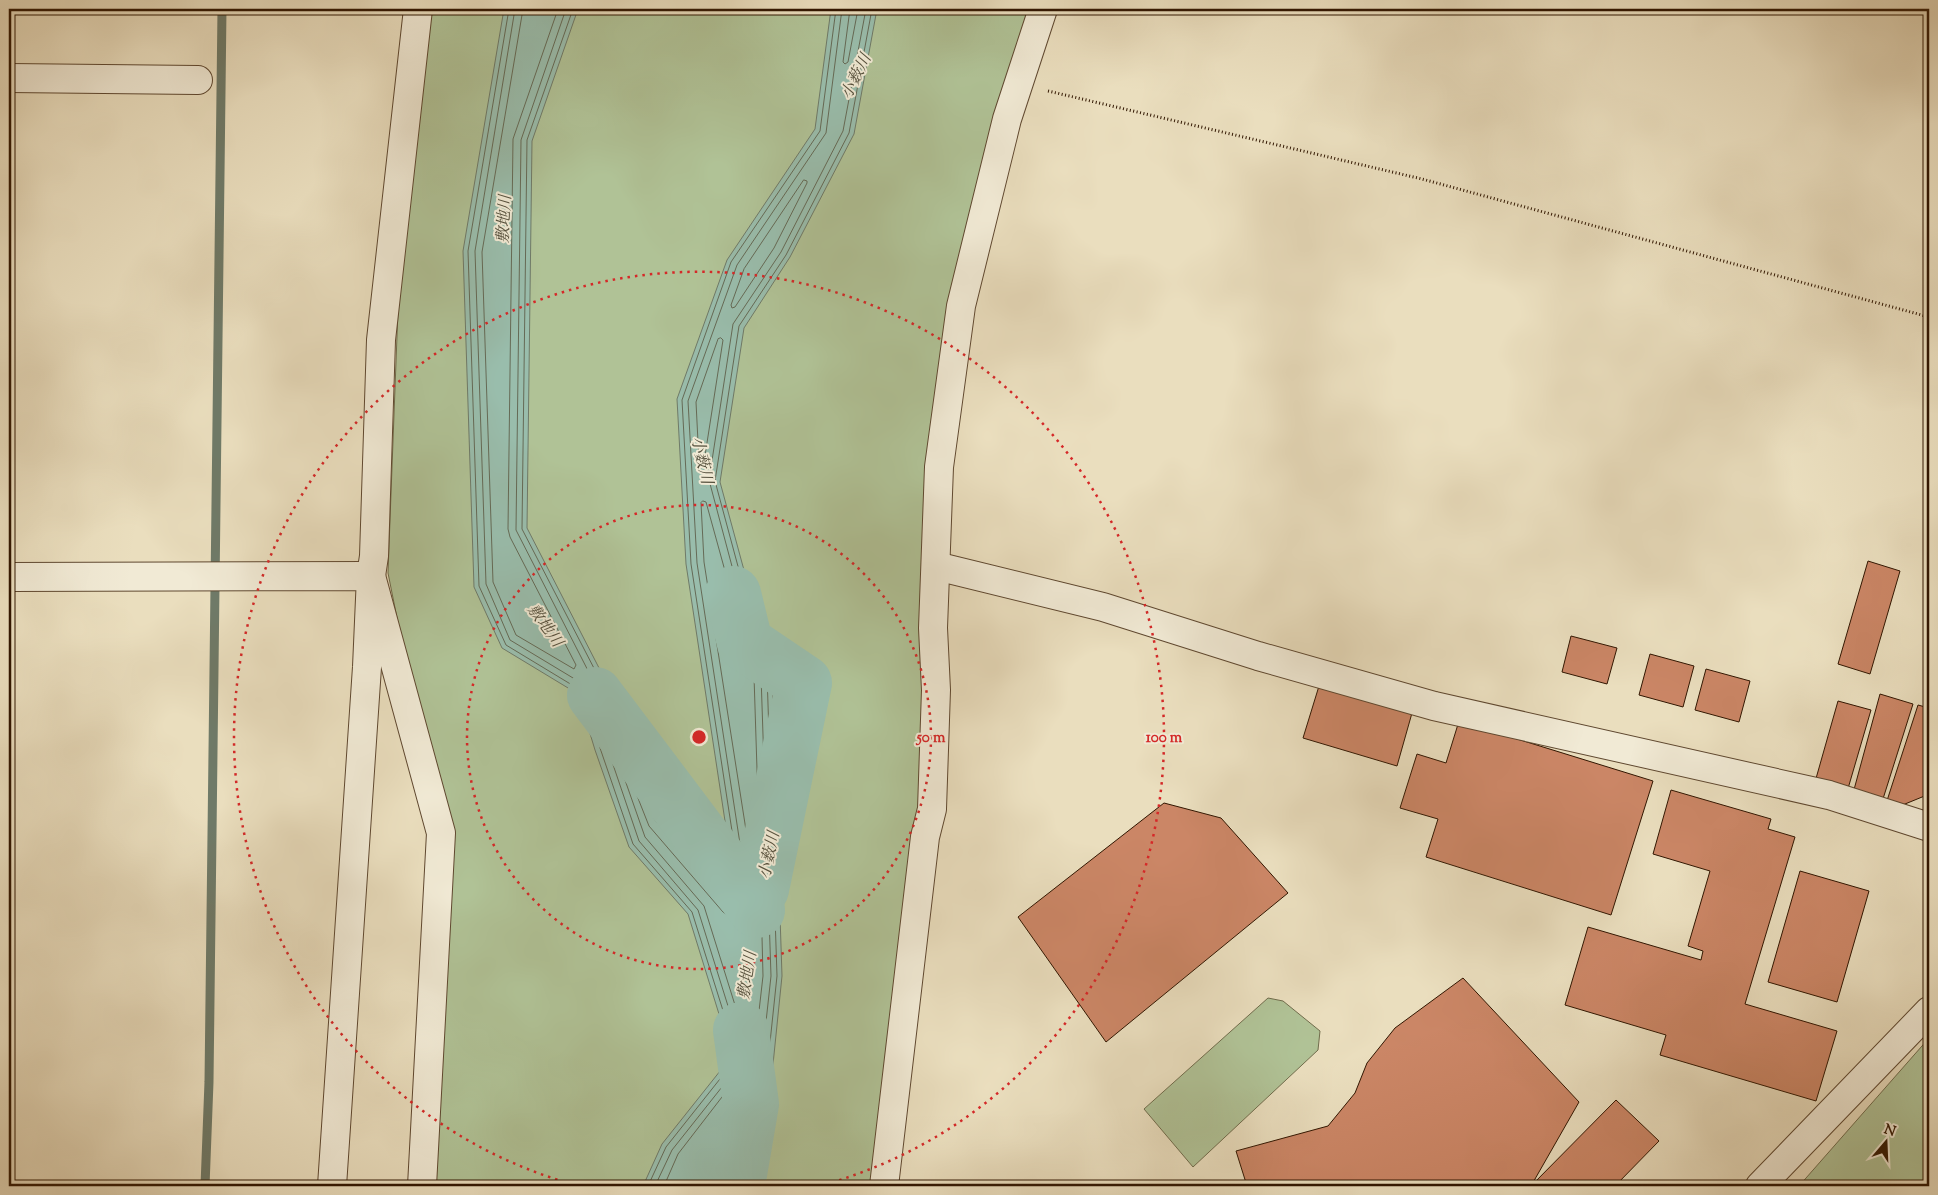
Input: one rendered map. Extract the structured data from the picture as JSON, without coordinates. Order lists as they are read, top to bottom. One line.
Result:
{"water":["小薮川","敷地川"],"north":"top","rings":["50 m","100 m"]}
